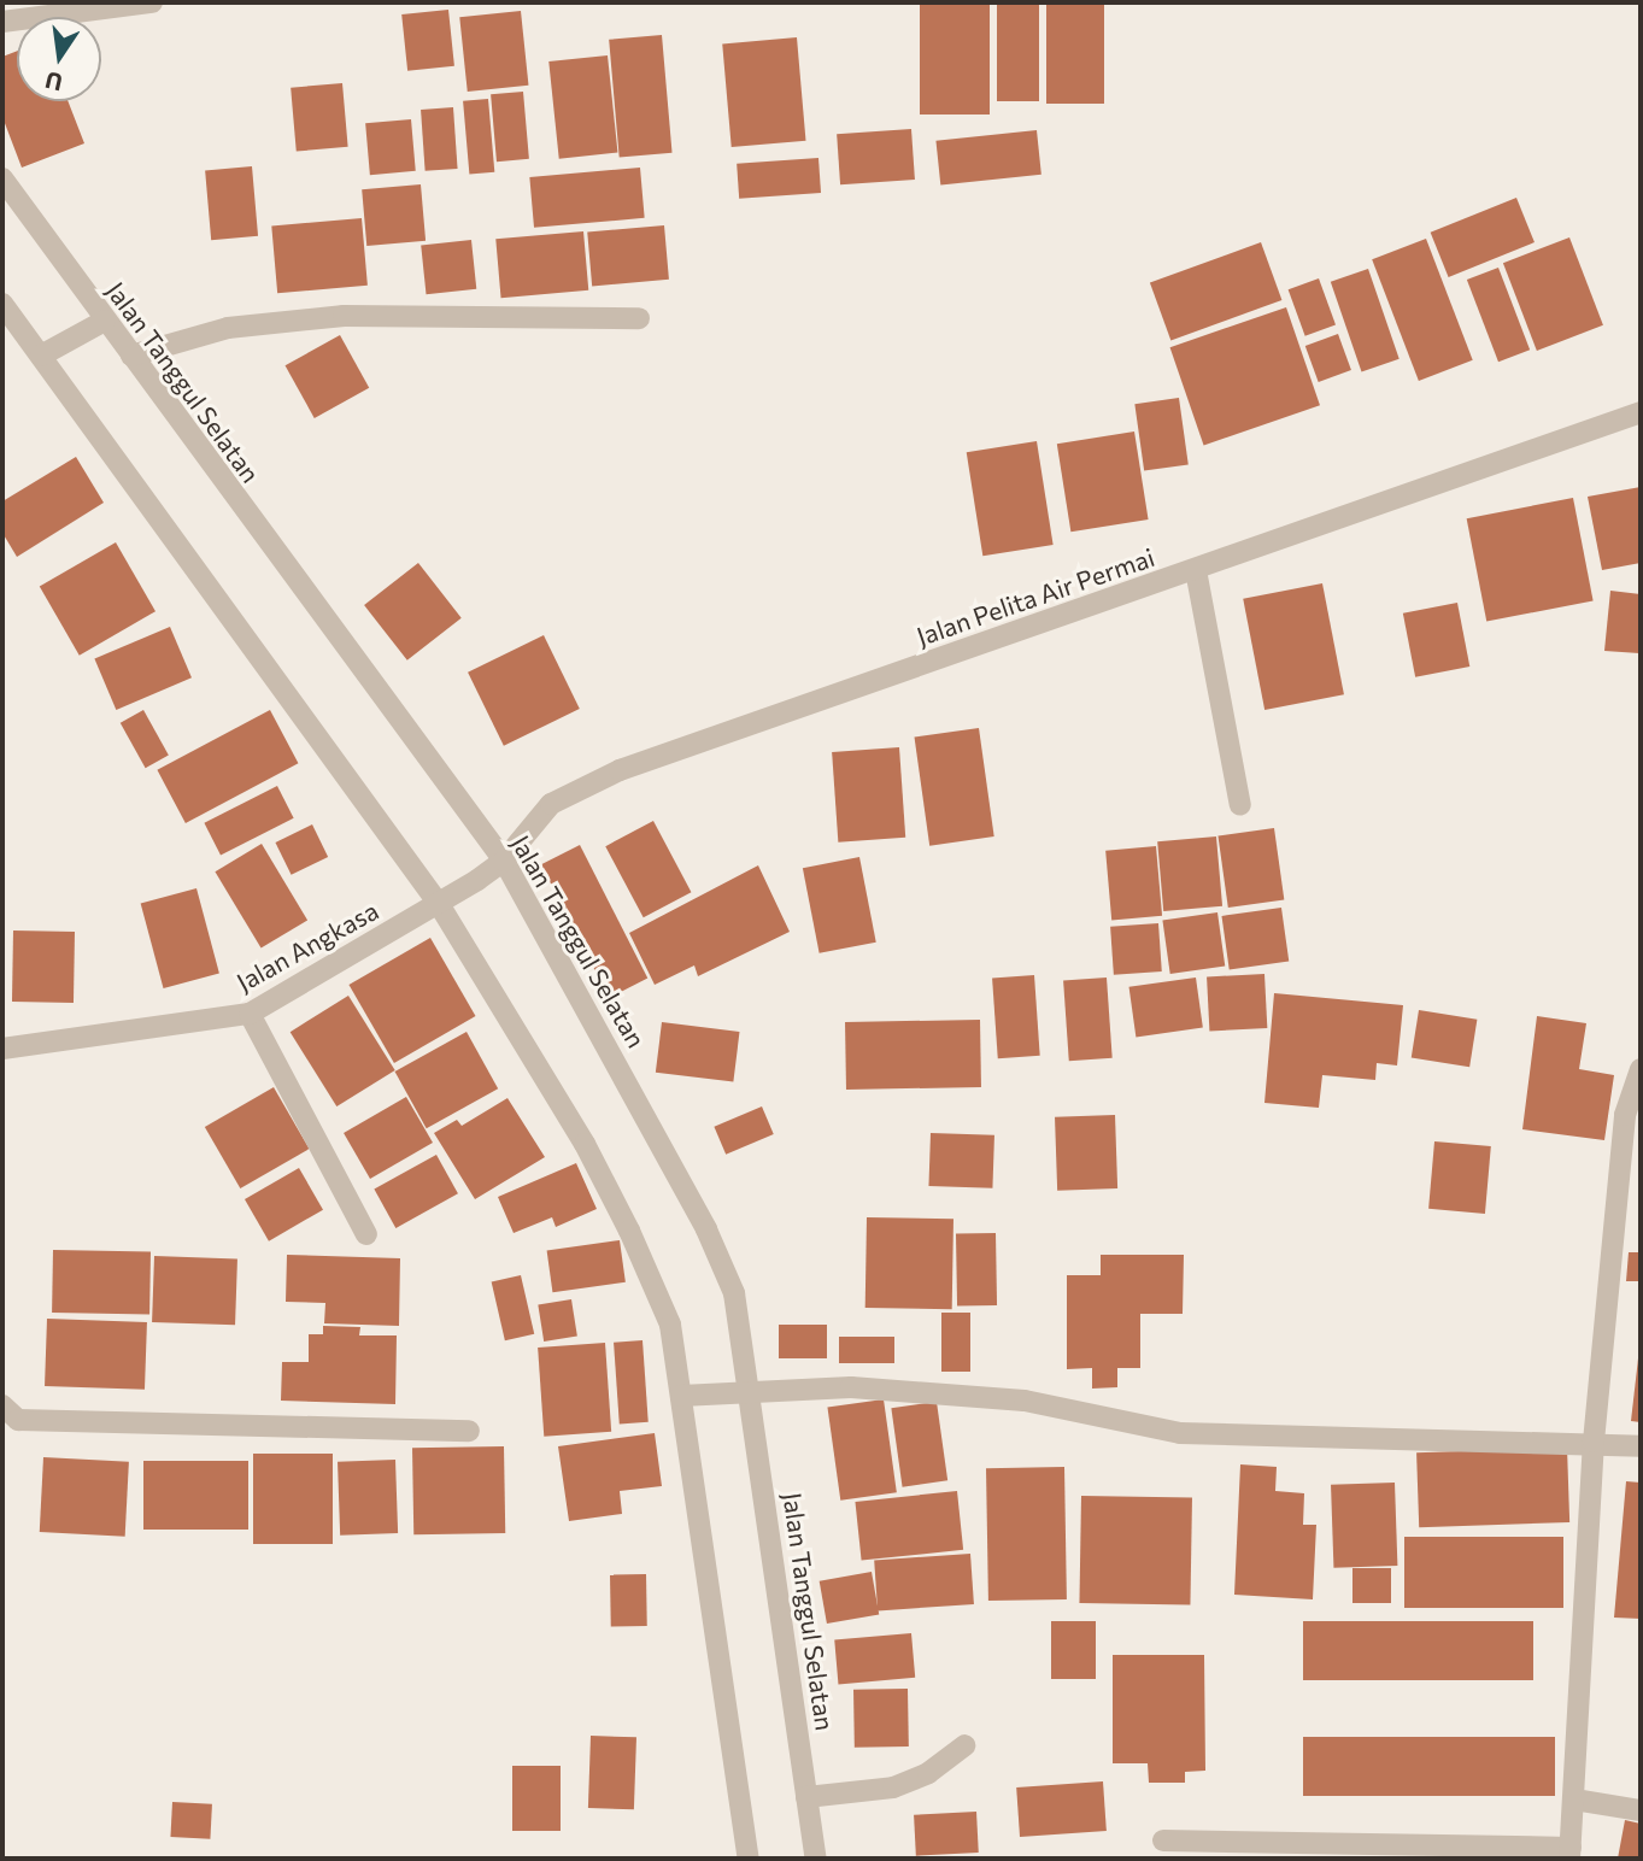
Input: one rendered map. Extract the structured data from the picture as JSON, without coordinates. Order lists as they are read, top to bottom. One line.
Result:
{"streets":{"street":["Jalan Tanggul Selatan","Jalan Pelita Air Permai","Jalan Angkasa"]},"crossings":[["Jalan Tanggul Selatan","Jalan Pelita Air Permai"],["Jalan Pelita Air Permai","Jalan Angkasa"]],"north":"bottom"}
